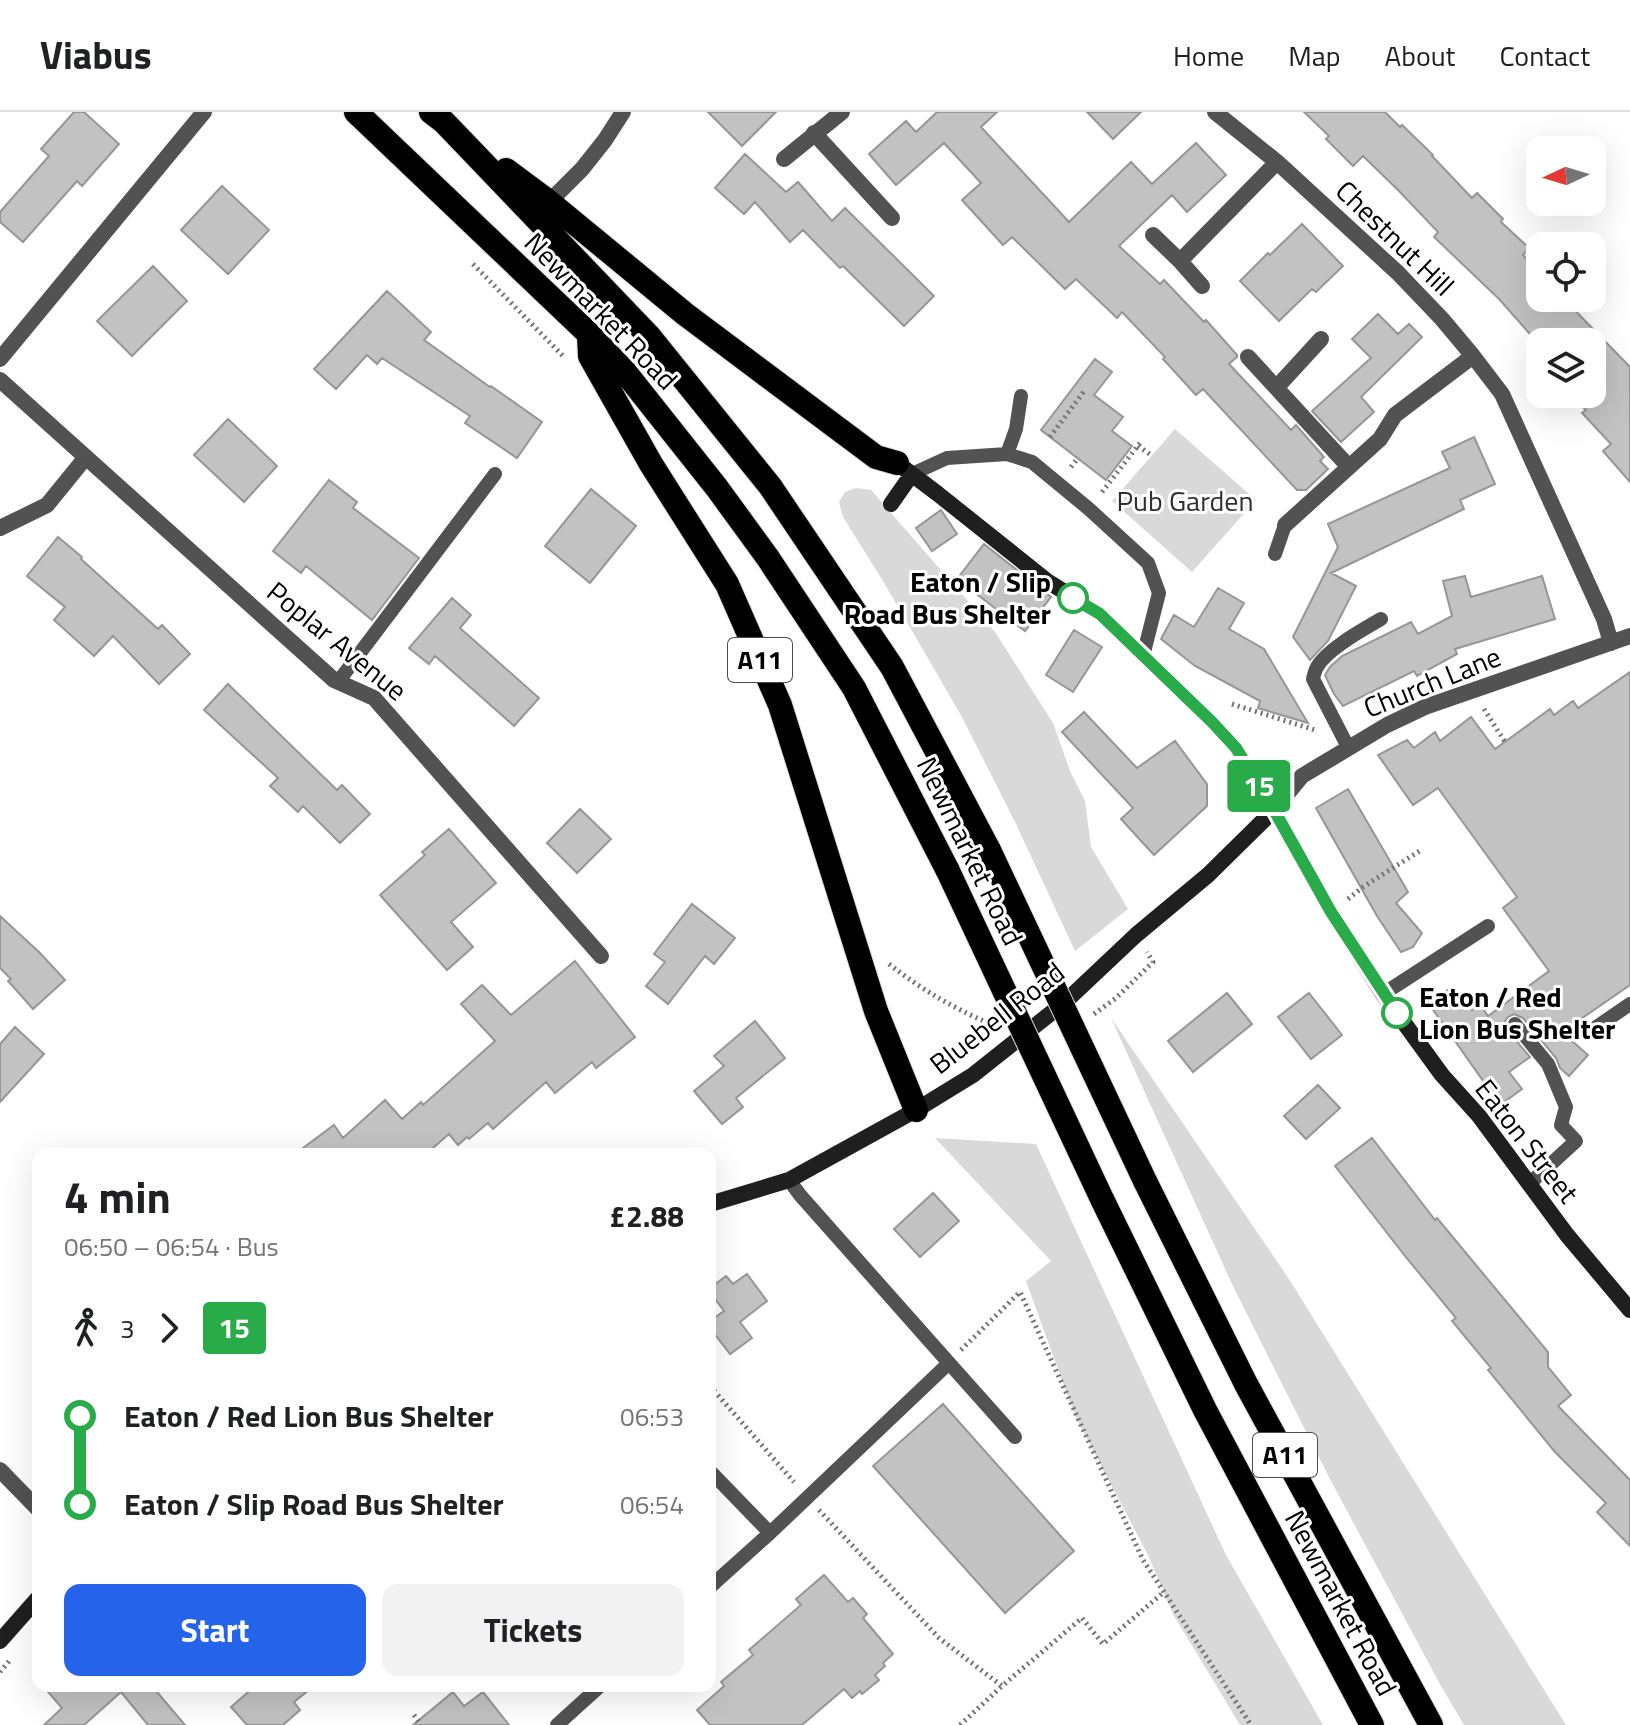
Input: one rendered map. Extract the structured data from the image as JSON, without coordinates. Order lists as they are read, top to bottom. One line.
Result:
{"streets":{"highway":["Newmarket Road","A11"],"street":["Chestnut Hill","Poplar Avenue","Church Lane","Bluebell Road","Eaton Street"]},"crossings":[["Chestnut Hill","Church Lane"],["Newmarket Road","A11"],["A11","Bluebell Road"],["Church Lane","Bluebell Road"],["Church Lane","Eaton Street"],["Bluebell Road","Eaton Street"]],"parks":["Pub Garden"],"places":["Eaton / Slip Road Bus Shelter","Eaton / Red Lion Bus Shelter"],"lines":["bus line 15"],"north":"left","page":{"header":"Viabus","nav":["Home","Map","About","Contact"],"on_map":"15","heading":["4 min","06:50 – 06:54 · Bus","£2.88"],"legs":["3","15"],"list":[{"name":"Eaton / Red Lion Bus Shelter","value":"06:53"},{"name":"Eaton / Slip Road Bus Shelter","value":"06:54"}],"buttons":["Start","Tickets"]}}
